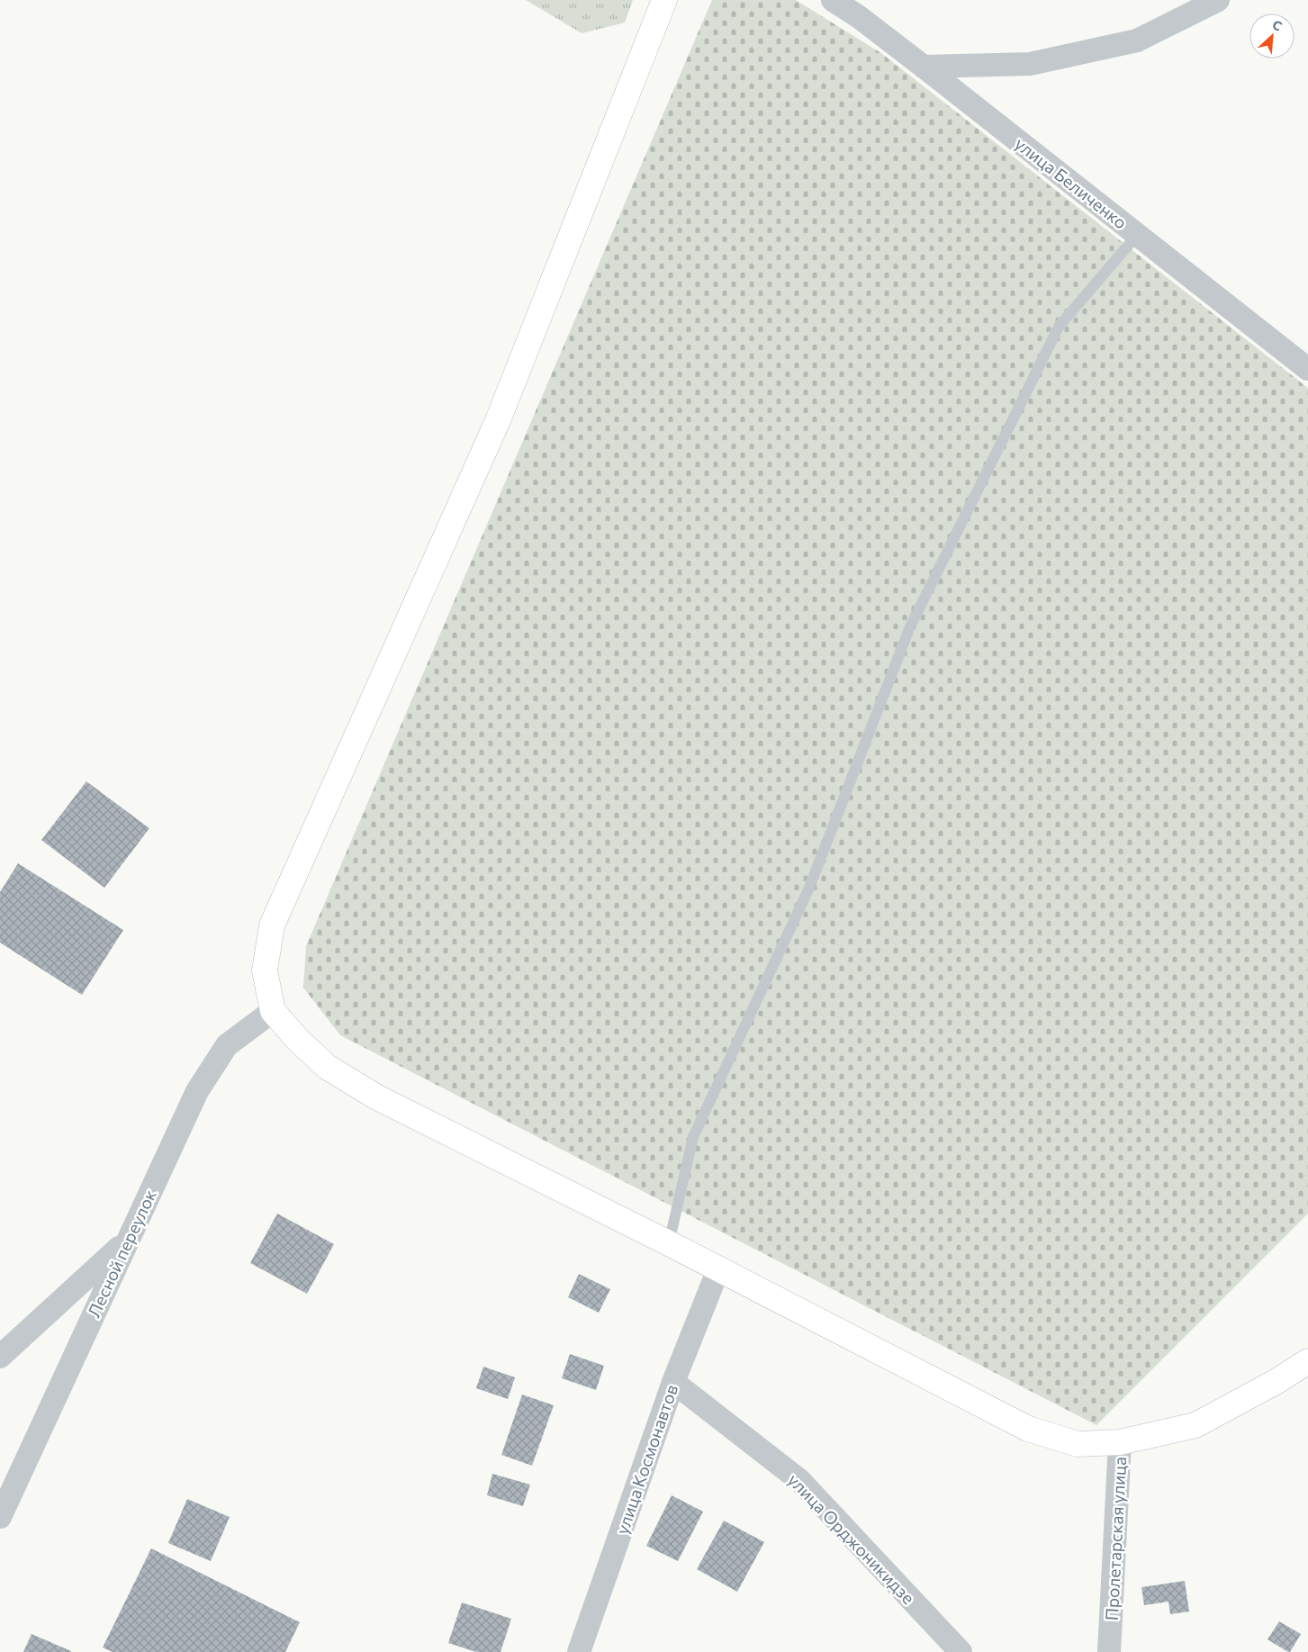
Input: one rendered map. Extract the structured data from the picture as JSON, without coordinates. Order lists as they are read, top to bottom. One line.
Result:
{"streets":{"street":["улица Беличенко","Лесной переулок","улица Космонавтов","улица Орджоникидзе","Пролетарская улица"]},"crossings":[["улица Космонавтов","улица Орджоникидзе"]],"north":"top right"}
